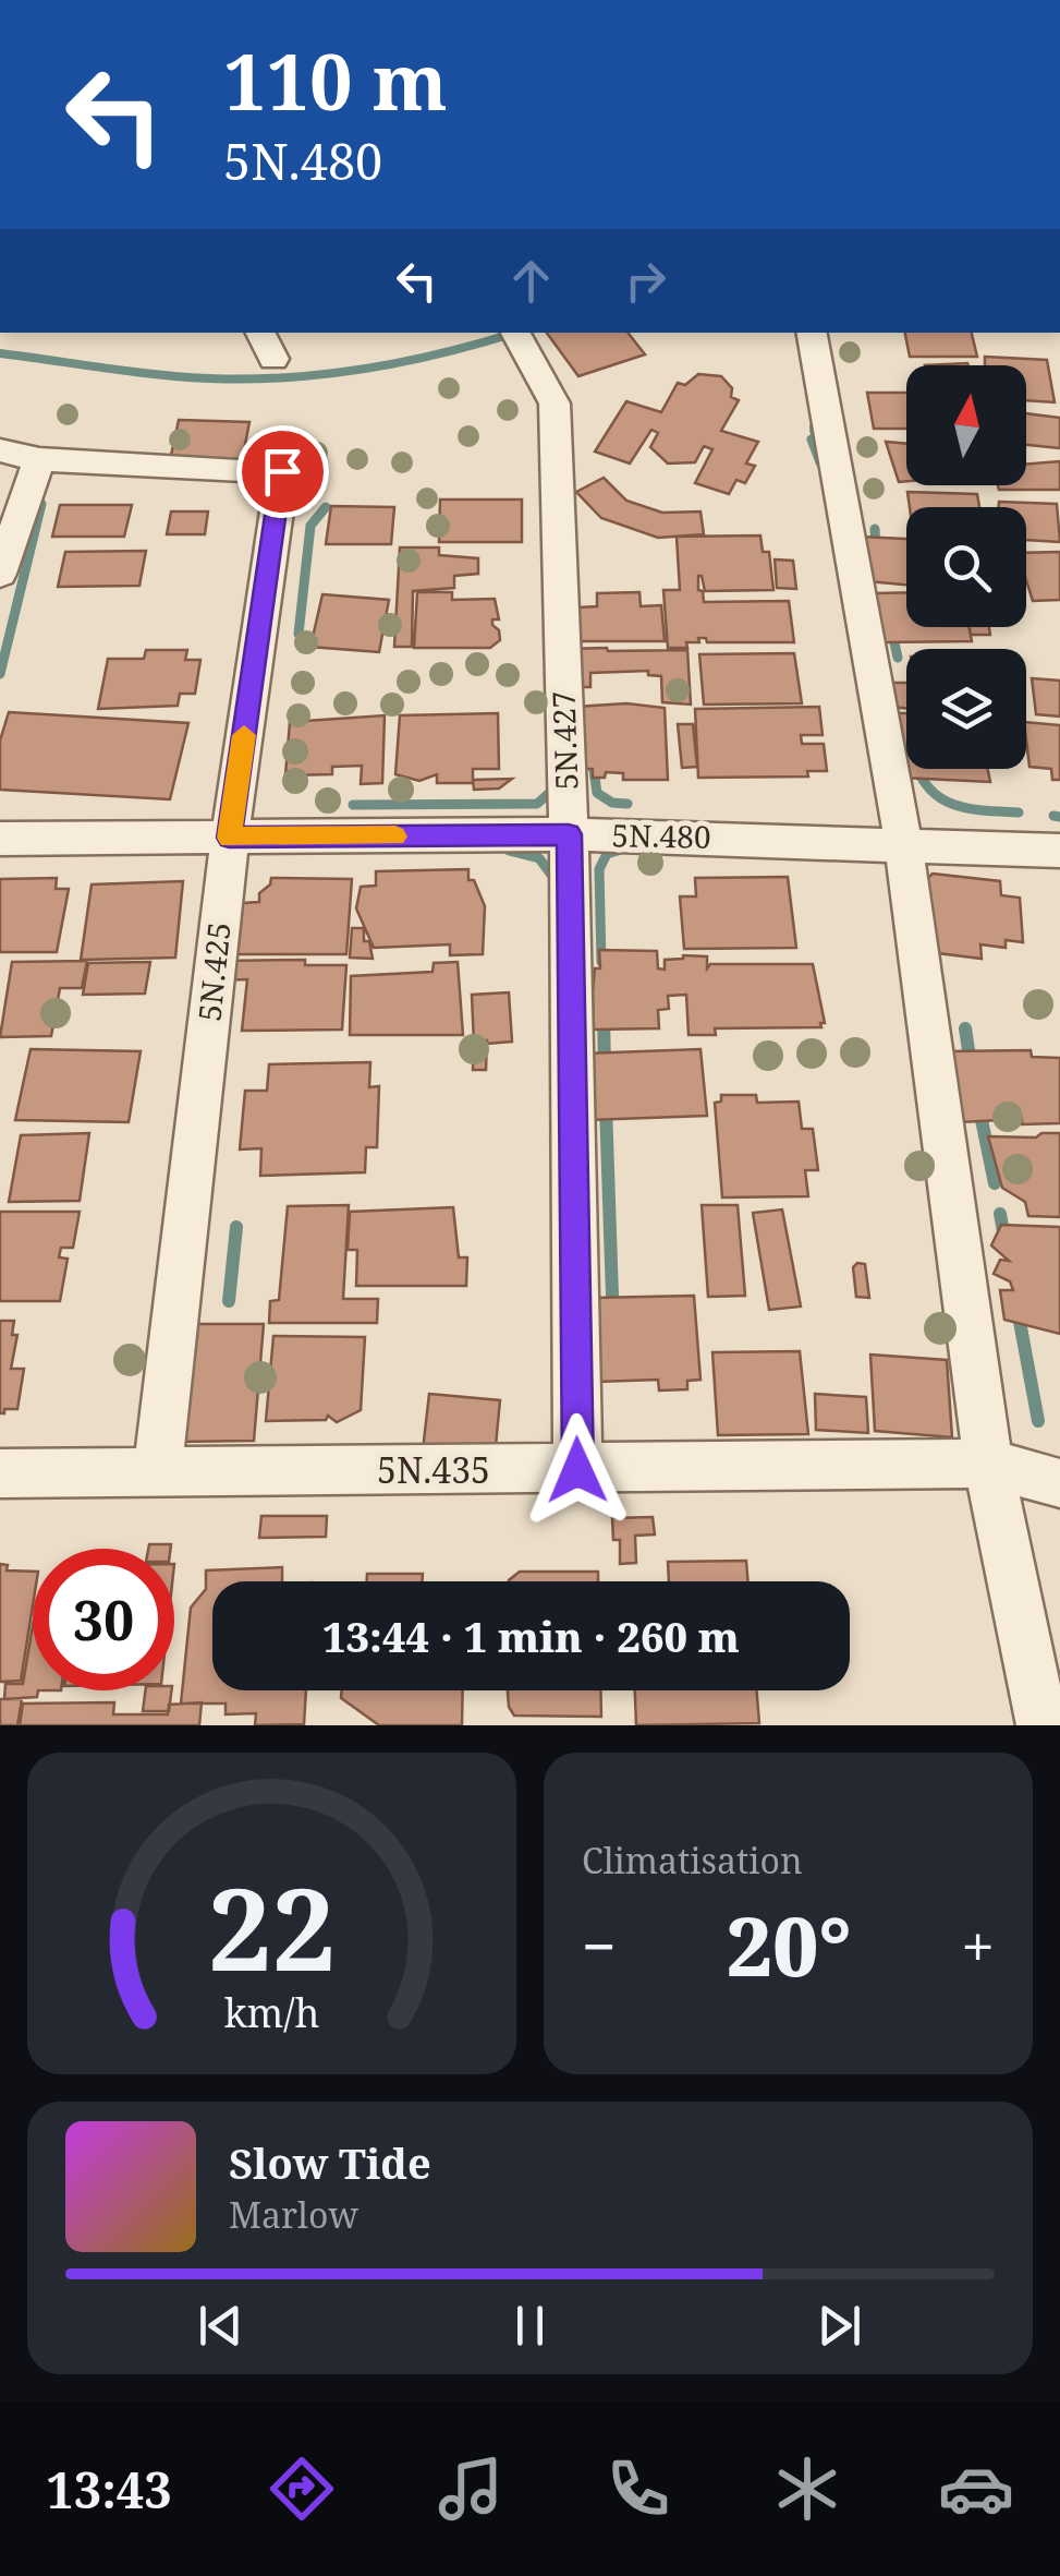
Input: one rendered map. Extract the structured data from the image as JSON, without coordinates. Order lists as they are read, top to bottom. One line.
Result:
{"streets":{"street":["5N.427","5N.480","5N.425","5N.435"]},"crossings":[["5N.427","5N.480"],["5N.427","5N.435"],["5N.480","5N.425"],["5N.425","5N.435"]],"north":"top","page":{"turn":["110 m","5N.480"],"limit":"30","trip":"13:44 · 1 min · 260 m","tile":"Climatisation","heat":["−","20°","+"],"song":["Slow Tide","Marlow"],"tabs":"13:43","gauge":["22","km/h"]}}
